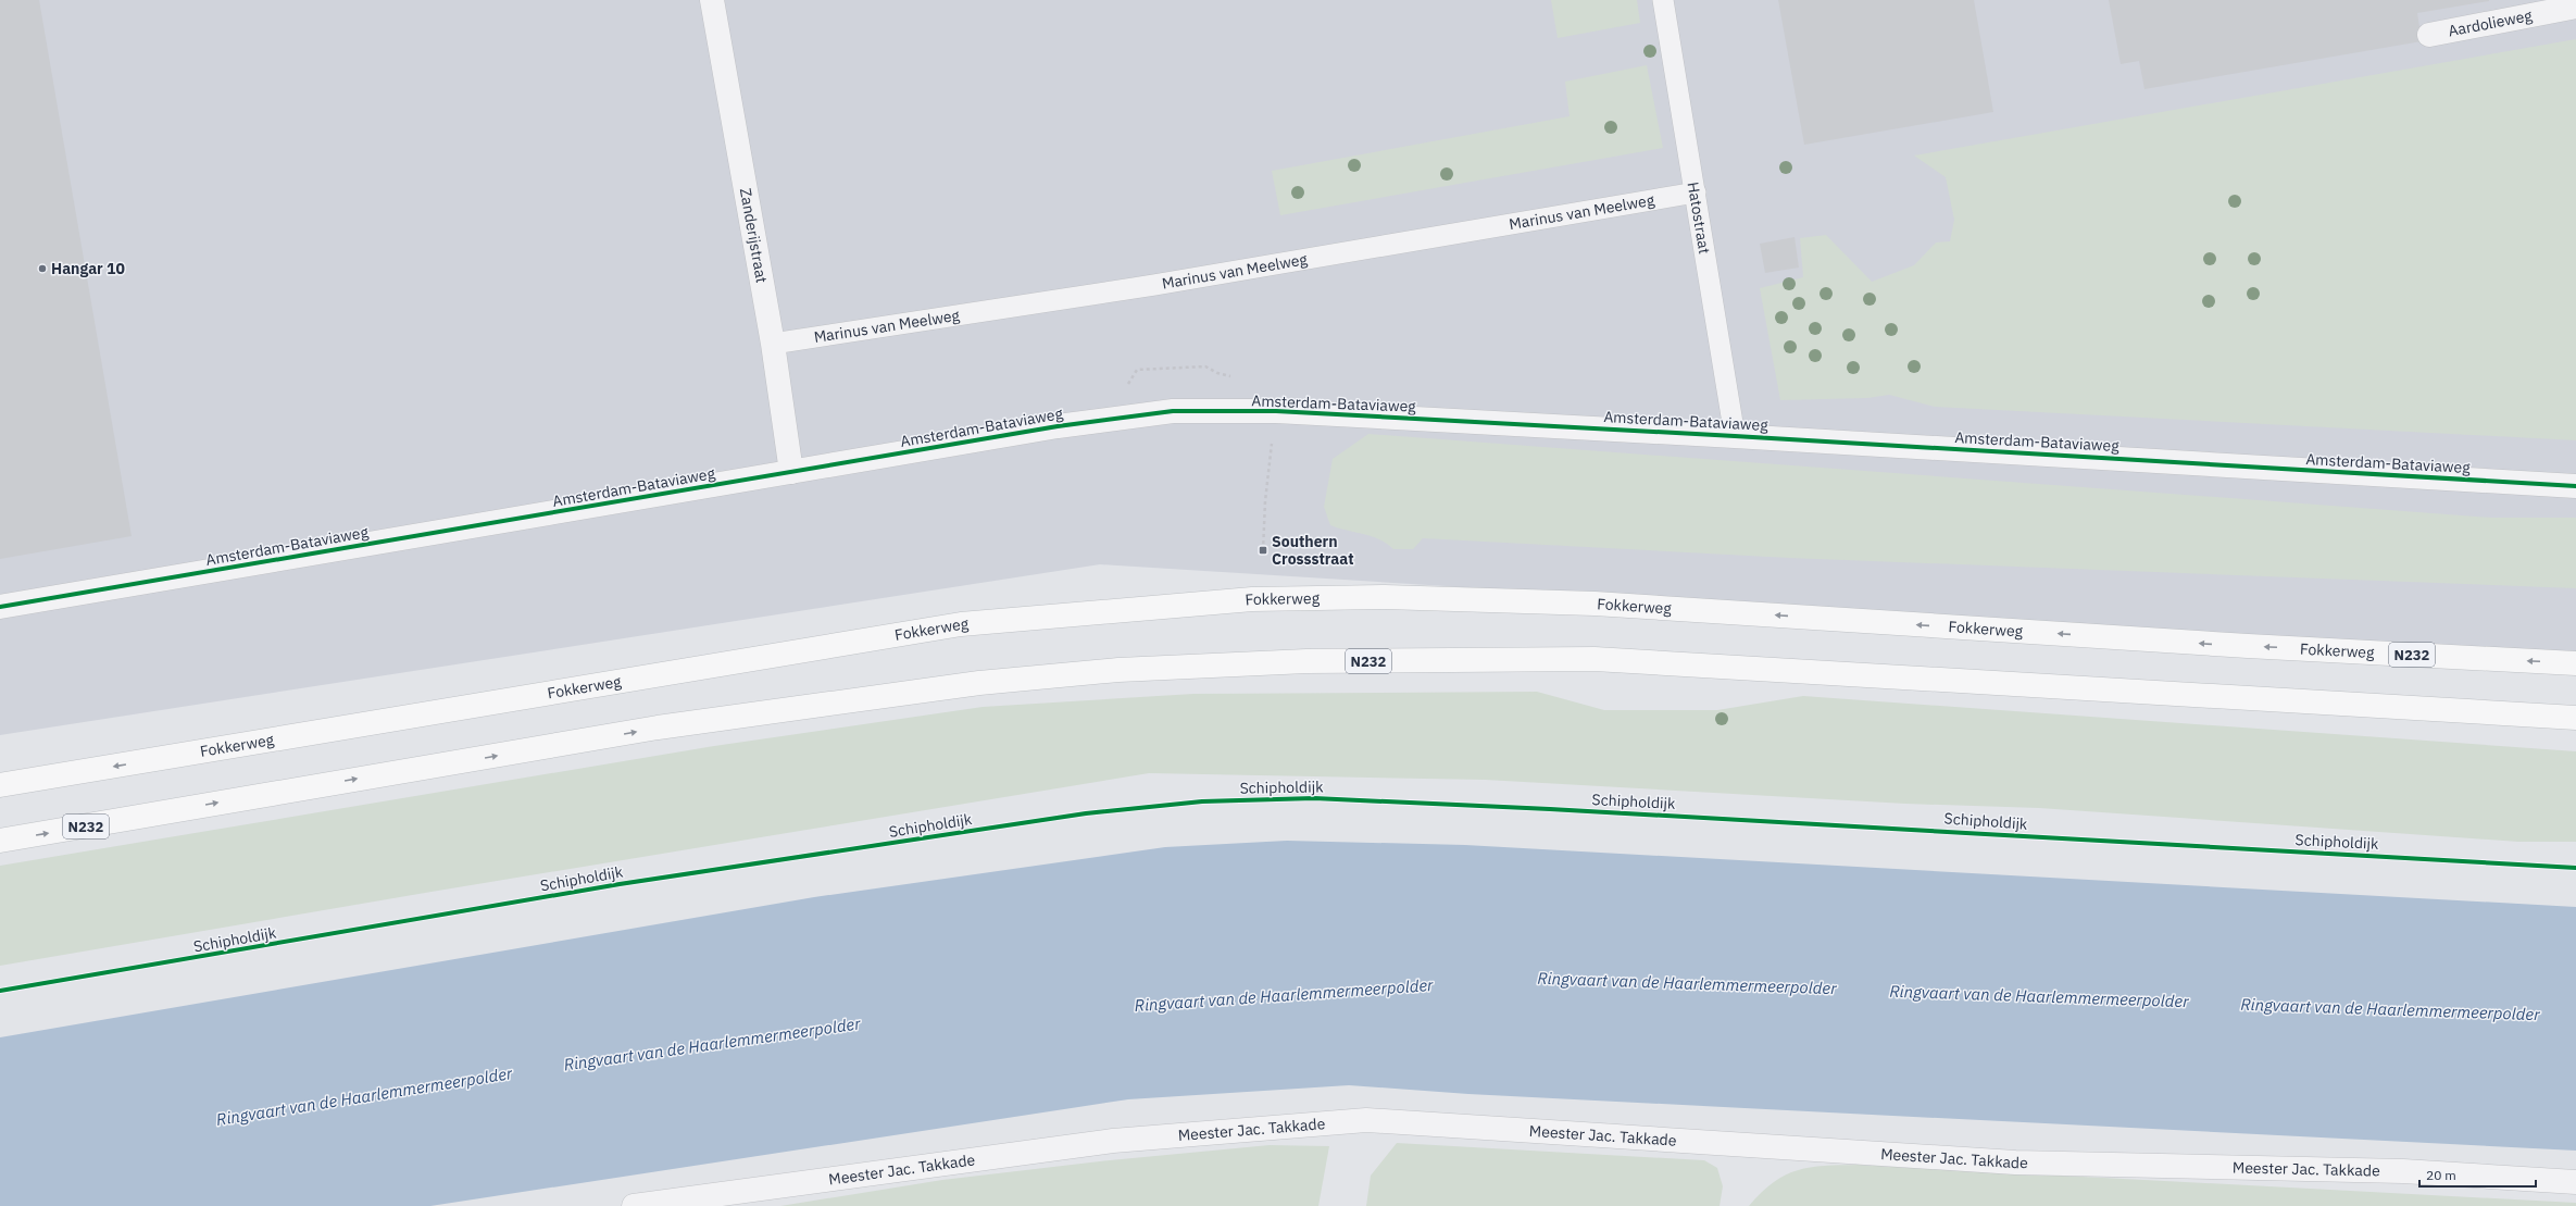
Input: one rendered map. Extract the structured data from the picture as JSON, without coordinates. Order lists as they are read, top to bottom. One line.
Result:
{"streets":{"main road":["Fokkerweg","N232"],"street":["Aardolieweg","Zanderijstraat","Amsterdam-Bataviaweg","Meester Jac. Takkade"],"lane":["Marinus van Meelweg","Hatostraat"],"cycle path":["Schipholdijk"]},"crossings":[["Marinus van Meelweg","Hatostraat"],["Marinus van Meelweg","Zanderijstraat"],["Hatostraat","Amsterdam-Bataviaweg"],["Zanderijstraat","Amsterdam-Bataviaweg"]],"water":["Ringvaart van de Haarlemmermeerpolder"],"places":{"other":["Hangar 10"],"transit":["Southern Crossstraat"]},"scale_bar":"20 m"}
